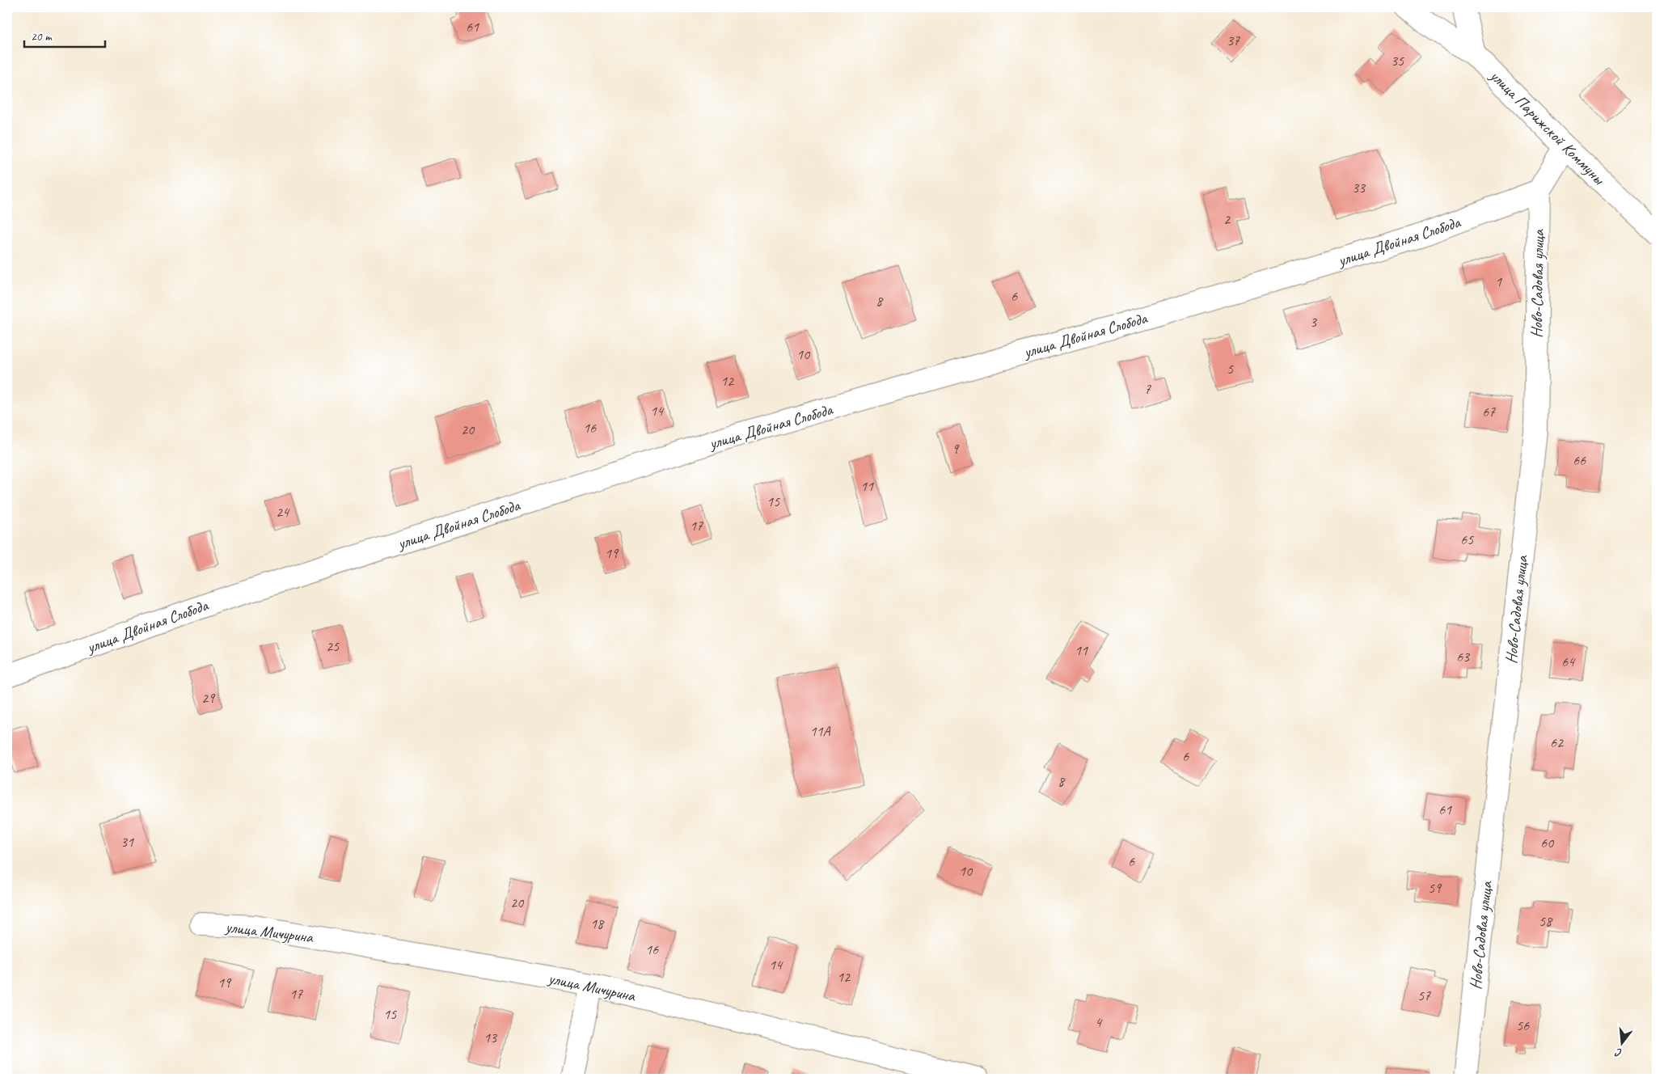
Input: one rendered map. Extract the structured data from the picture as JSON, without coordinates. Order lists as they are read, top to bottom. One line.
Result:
{"streets":{"street":["улица Парижской Коммуны","улица Двойная Слобода","Ново-Садовая улица","улица Мичурина"]},"crossings":[["улица Двойная Слобода","Ново-Садовая улица"]],"house_numbers":["61","37","35","33","2","1","6","8","3","10","5","12","7","14","67","16","20","9","66","11","15","24","17","65","19","25","11","63","64","29","11А","62","6","8","61","31","60","6","10","59","20","58","18","16","14","12","19","17","57","15","4","56","13"],"scale_bar":"20 m","north":"bottom"}
